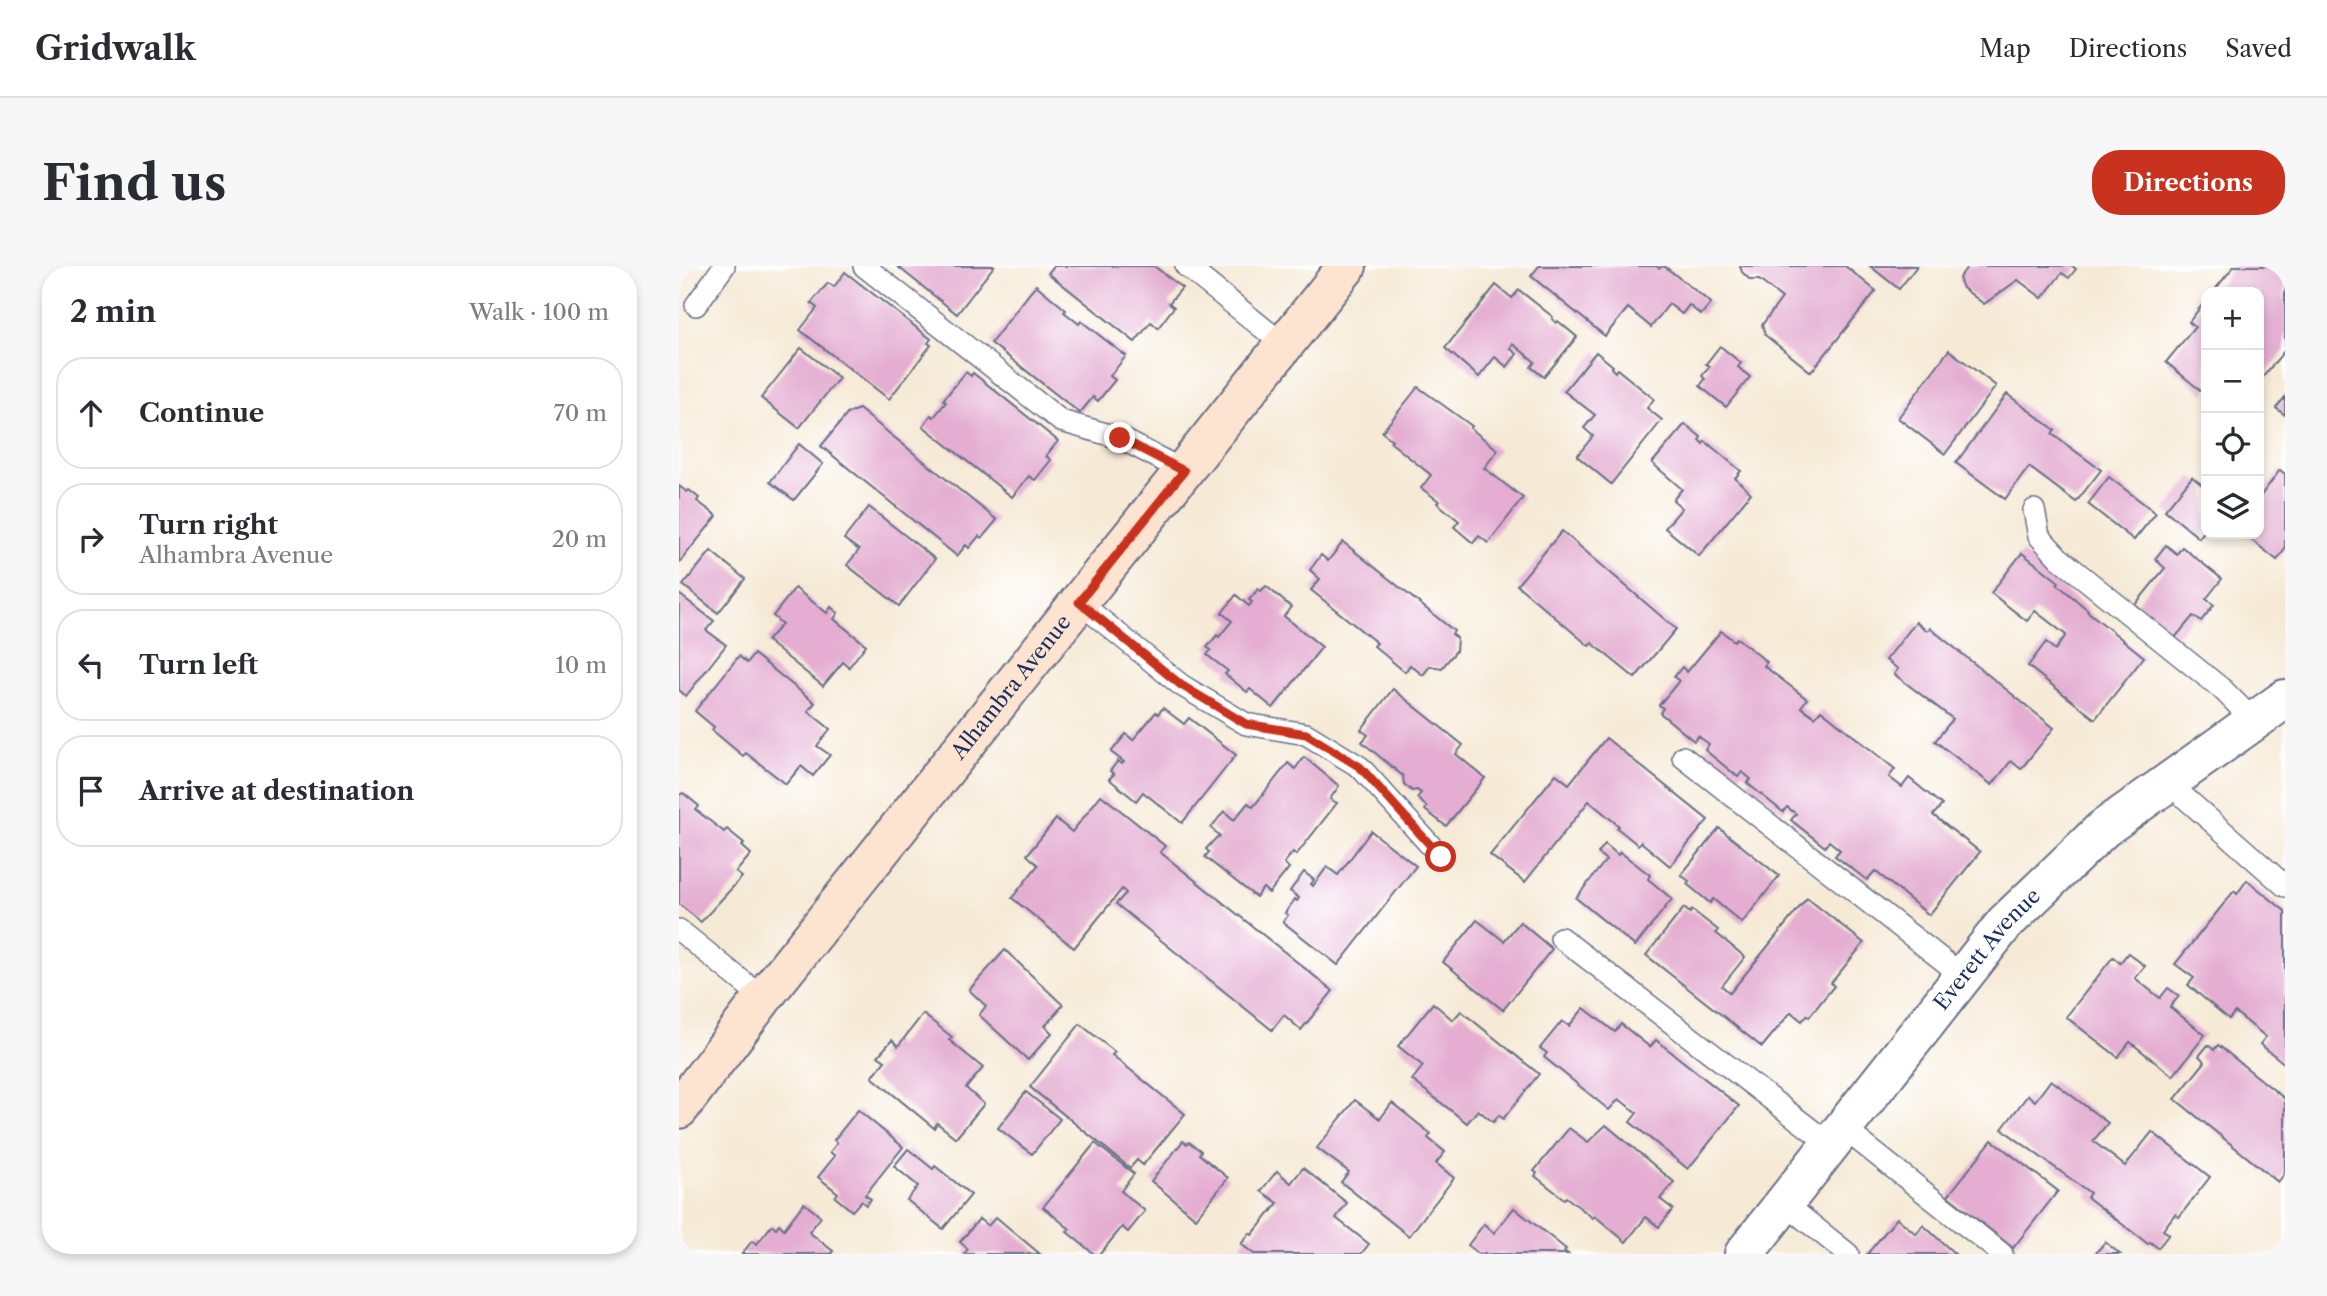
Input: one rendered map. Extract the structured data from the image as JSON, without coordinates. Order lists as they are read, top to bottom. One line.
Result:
{"streets":{"street":["Alhambra Avenue","Everett Avenue"]},"page":{"header":"Gridwalk","nav":["Map","Directions","Saved"],"buttons":"Directions","title":"Find us","heading":["2 min","Walk · 100 m"],"map_buttons":["+","−"],"list":[["Continue","70 m"],["Turn right","Alhambra Avenue","20 m"],["Turn left","10 m"],"Arrive at destination"]}}
